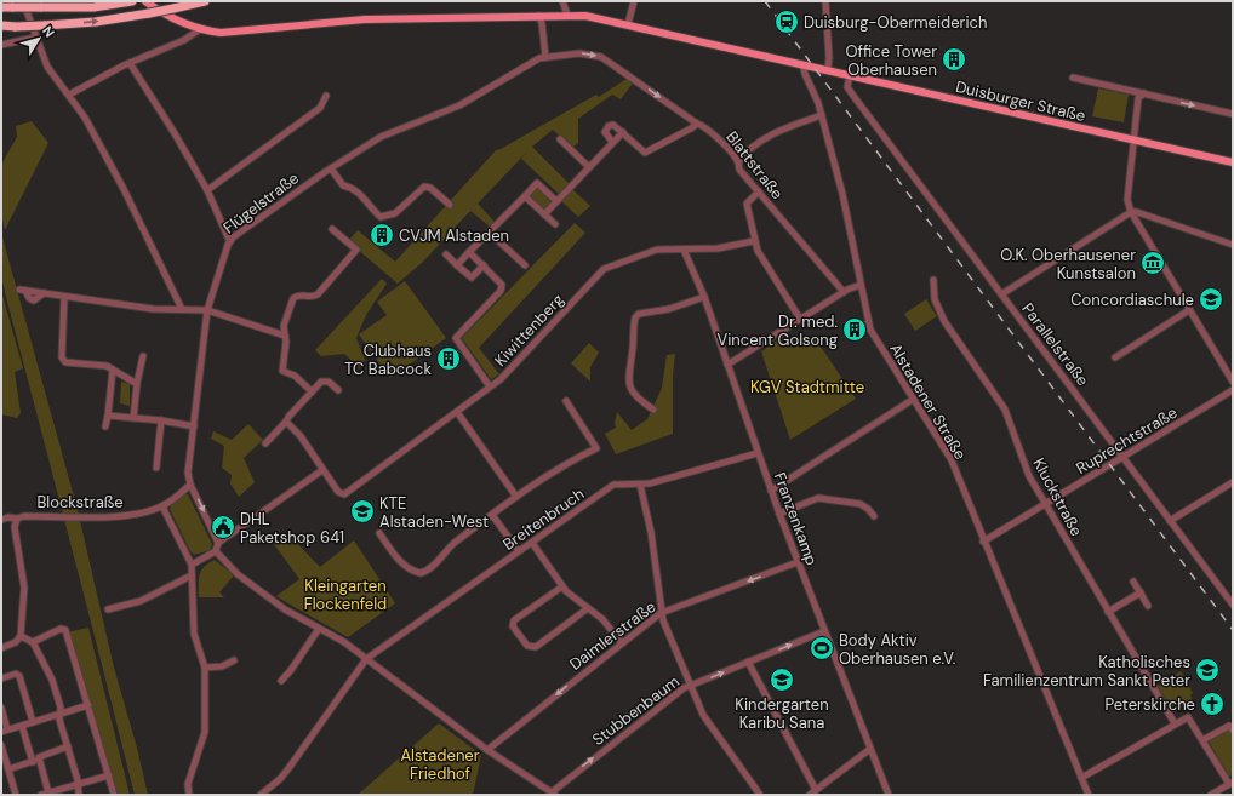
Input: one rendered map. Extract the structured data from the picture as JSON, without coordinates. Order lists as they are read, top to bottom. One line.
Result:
{"streets":{"main road":["Duisburger Straße"],"street":["Blattstraße","Flügelstraße","Kiwittenberg","Parallelstraße","Alstadener Straße","Ruprechtstraße","Kluckstraße","Blockstraße","Breitenbruch","Franzenkamp","Daimlerstraße","Stubbenbaum"]},"crossings":[["Duisburger Straße","Parallelstraße"],["Duisburger Straße","Alstadener Straße"],["Blattstraße","Flügelstraße"],["Flügelstraße","Blockstraße"],["Kiwittenberg","Franzenkamp"],["Parallelstraße","Ruprechtstraße"],["Alstadener Straße","Ruprechtstraße"],["Ruprechtstraße","Kluckstraße"],["Breitenbruch","Franzenkamp"],["Franzenkamp","Daimlerstraße"],["Franzenkamp","Stubbenbaum"]],"one_way":["Blattstraße","Daimlerstraße","Stubbenbaum"],"parks":["KGV Stadtmitte","Kleingarten Flockenfeld","Alstadener Friedhof"],"places":{"station":["Duisburg-Obermeiderich"],"building":["Office Tower Oberhausen","CVJM Alstaden","Dr. med. Vincent Golsong","Clubhaus TC Babcock"],"museum":["O.K. Oberhausener Kunstsalon"],"school or university":["Concordiaschule","KTE Alstaden-West","Katholisches Familienzentrum Sankt Peter","Kindergarten Karibu Sana"],"public building":["DHL Paketshop 641"],"sports":["Body Aktiv Oberhausen e.V."],"church":["Peterskirche"]},"north":"top right"}
